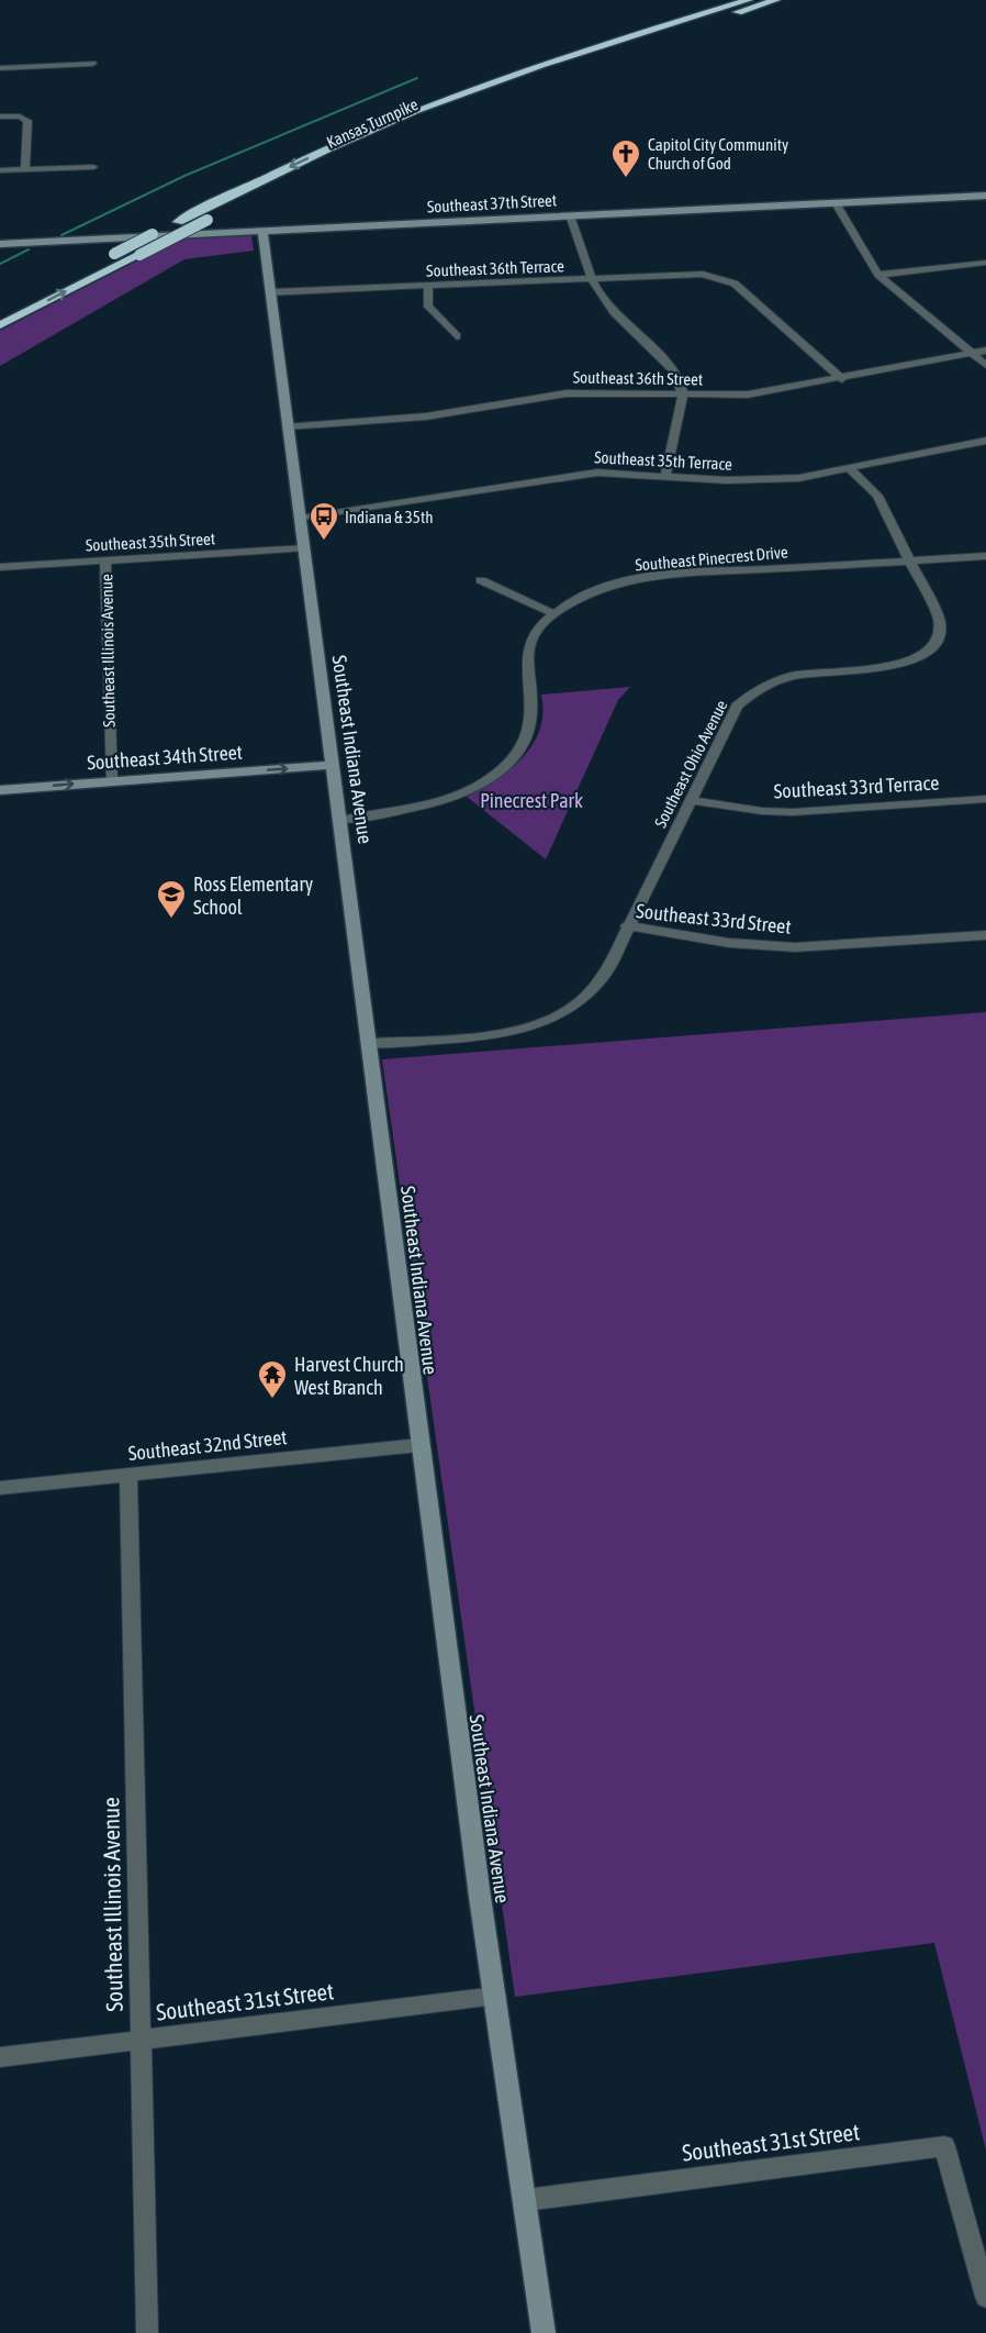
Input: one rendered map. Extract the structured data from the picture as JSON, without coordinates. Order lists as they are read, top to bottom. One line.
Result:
{"streets":{"highway":["Kansas Turnpike"],"street":["Southeast 37th Street","Southeast 36th Terrace","Southeast 36th Street","Southeast 35th Terrace","Southeast 35th Street","Southeast Pinecrest Drive","Southeast Illinois Avenue","Southeast Indiana Avenue","Southeast 34th Street","Southeast Ohio Avenue","Southeast 33rd Terrace","Southeast 33rd Street","Southeast 32nd Street","Southeast 31st Street"]},"crossings":[["Southeast 37th Street","Southeast Indiana Avenue"],["Southeast 36th Terrace","Southeast 36th Street"],["Southeast 36th Terrace","Southeast Indiana Avenue"],["Southeast 36th Street","Southeast Indiana Avenue"],["Southeast 35th Terrace","Southeast Indiana Avenue"],["Southeast 35th Terrace","Southeast Ohio Avenue"],["Southeast 35th Street","Southeast Illinois Avenue"],["Southeast 35th Street","Southeast Indiana Avenue"],["Southeast Pinecrest Drive","Southeast Indiana Avenue"],["Southeast Pinecrest Drive","Southeast Ohio Avenue"],["Southeast Illinois Avenue","Southeast 34th Street"],["Southeast Illinois Avenue","Southeast 32nd Street"],["Southeast Illinois Avenue","Southeast 31st Street"],["Southeast Indiana Avenue","Southeast 34th Street"],["Southeast Indiana Avenue","Southeast 33rd Street"],["Southeast Indiana Avenue","Southeast 32nd Street"],["Southeast Indiana Avenue","Southeast 31st Street"],["Southeast Ohio Avenue","Southeast 33rd Terrace"],["Southeast Ohio Avenue","Southeast 33rd Street"]],"one_way":["Southeast 34th Street"],"parks":["Pinecrest Park"],"places":{"church":["Capitol City Community Church of God"],"bus stop":["Indiana & 35th"],"school or university":["Ross Elementary School"],"temple":["Harvest Church West Branch"]}}
